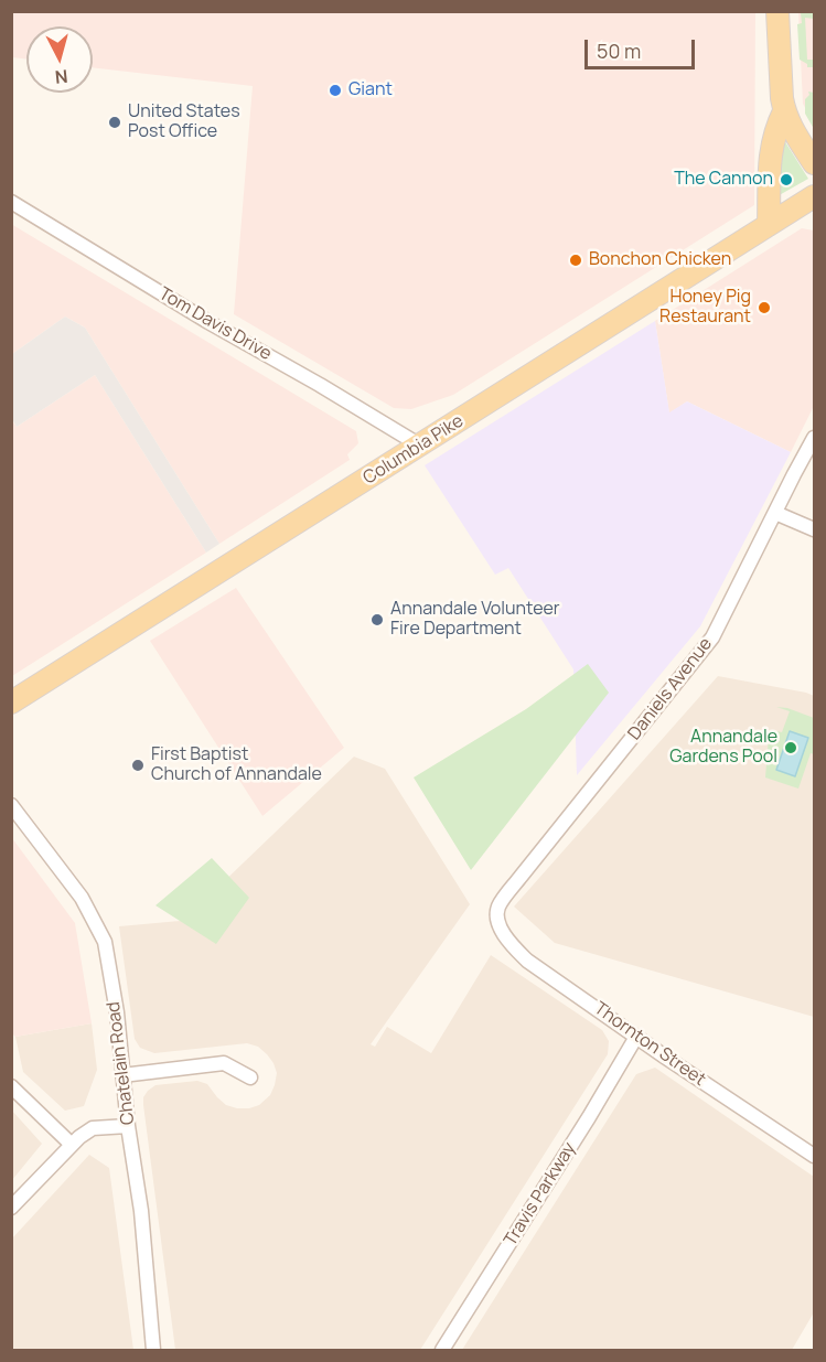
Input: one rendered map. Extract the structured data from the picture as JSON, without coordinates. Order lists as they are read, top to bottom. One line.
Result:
{"streets":{"main road":["Columbia Pike"],"street":["Tom Davis Drive","Daniels Avenue","Thornton Street","Chatelain Road","Travis Parkway"]},"crossings":[["Tom Davis Drive","Columbia Pike"],["Daniels Avenue","Thornton Street"],["Thornton Street","Travis Parkway"]],"places":["Giant","United States Post Office","The Cannon","Bonchon Chicken","Honey Pig Restaurant","Annandale Volunteer Fire Department","Annandale Gardens Pool","First Baptist Church of Annandale"],"scale_bar":"50 m","north":"bottom"}
